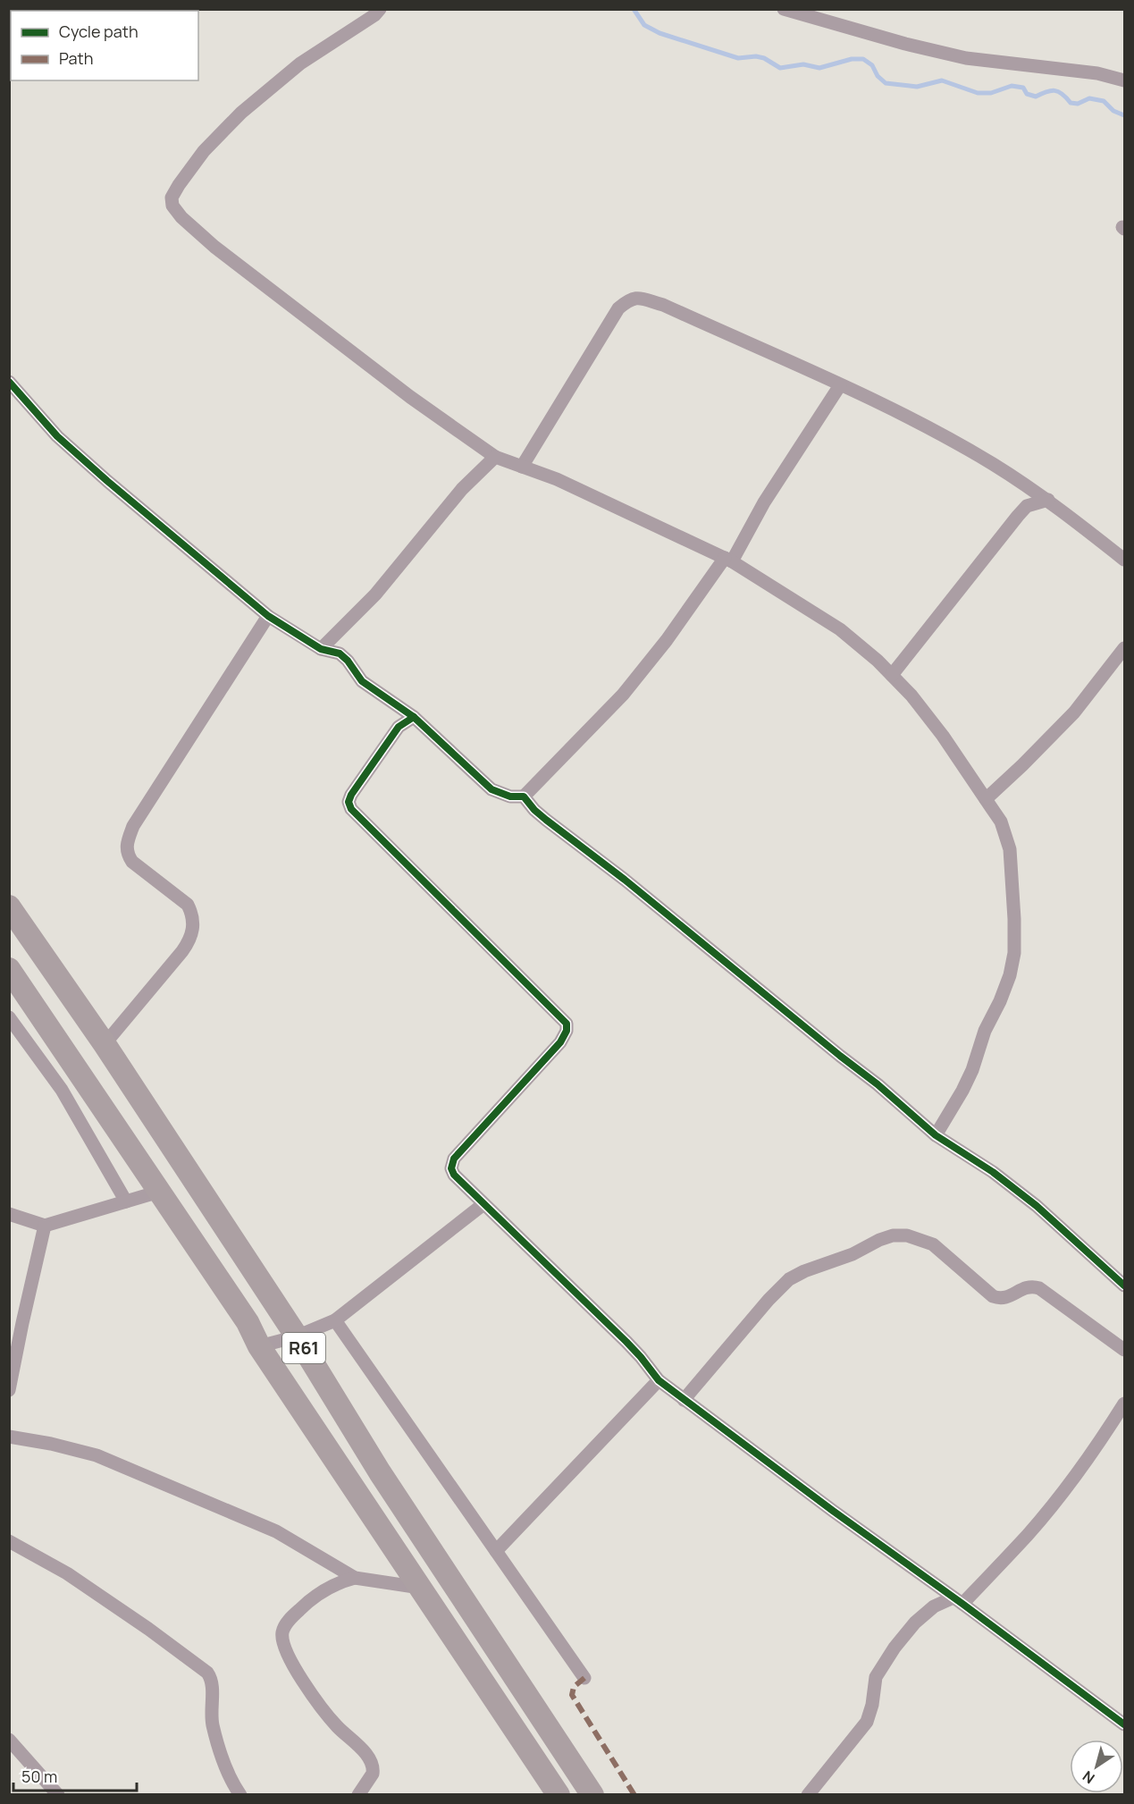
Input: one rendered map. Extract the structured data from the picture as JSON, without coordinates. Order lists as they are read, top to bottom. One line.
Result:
{"streets":{"main road":["R61"]},"legend":["Cycle path","Path"],"scale_bar":"50 m","north":"bottom left"}
